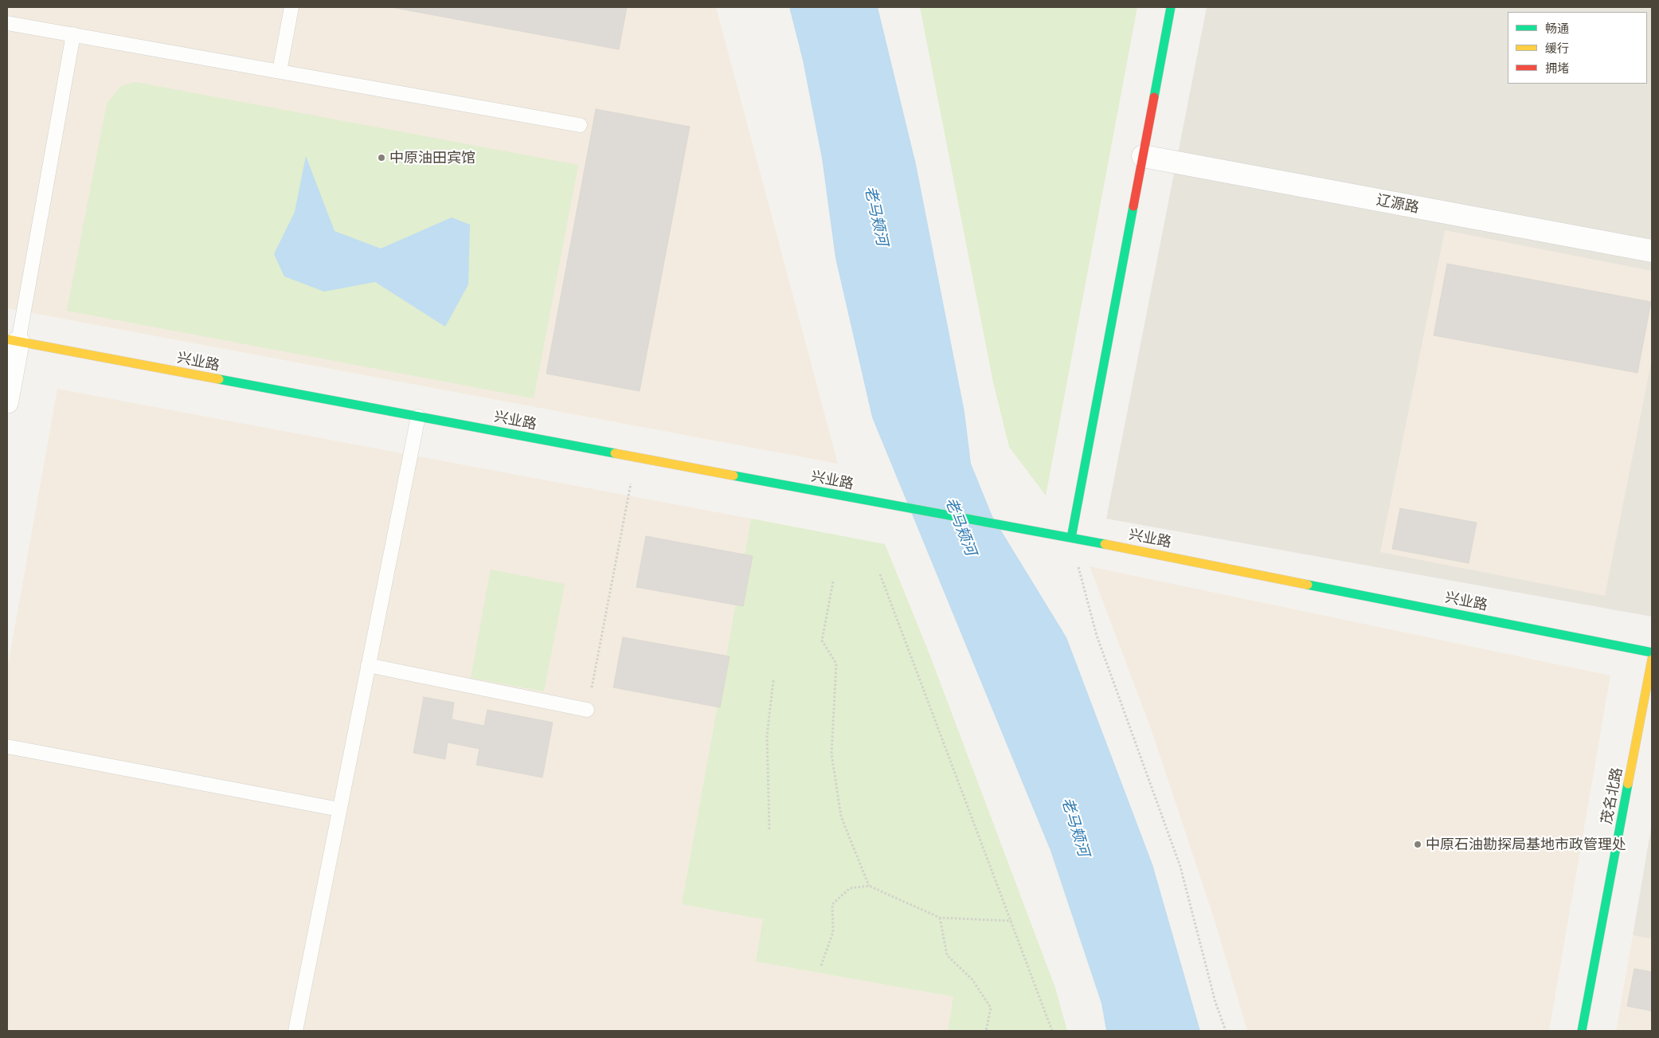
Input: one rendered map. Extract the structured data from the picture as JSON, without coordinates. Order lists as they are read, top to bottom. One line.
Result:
{"streets":{"street":["辽源路","兴业路","茂名北路"]},"water":["老马颊河"],"places":["中原油田宾馆","中原石油勘探局基地市政管理处"],"legend":["畅通","缓行","拥堵"]}
